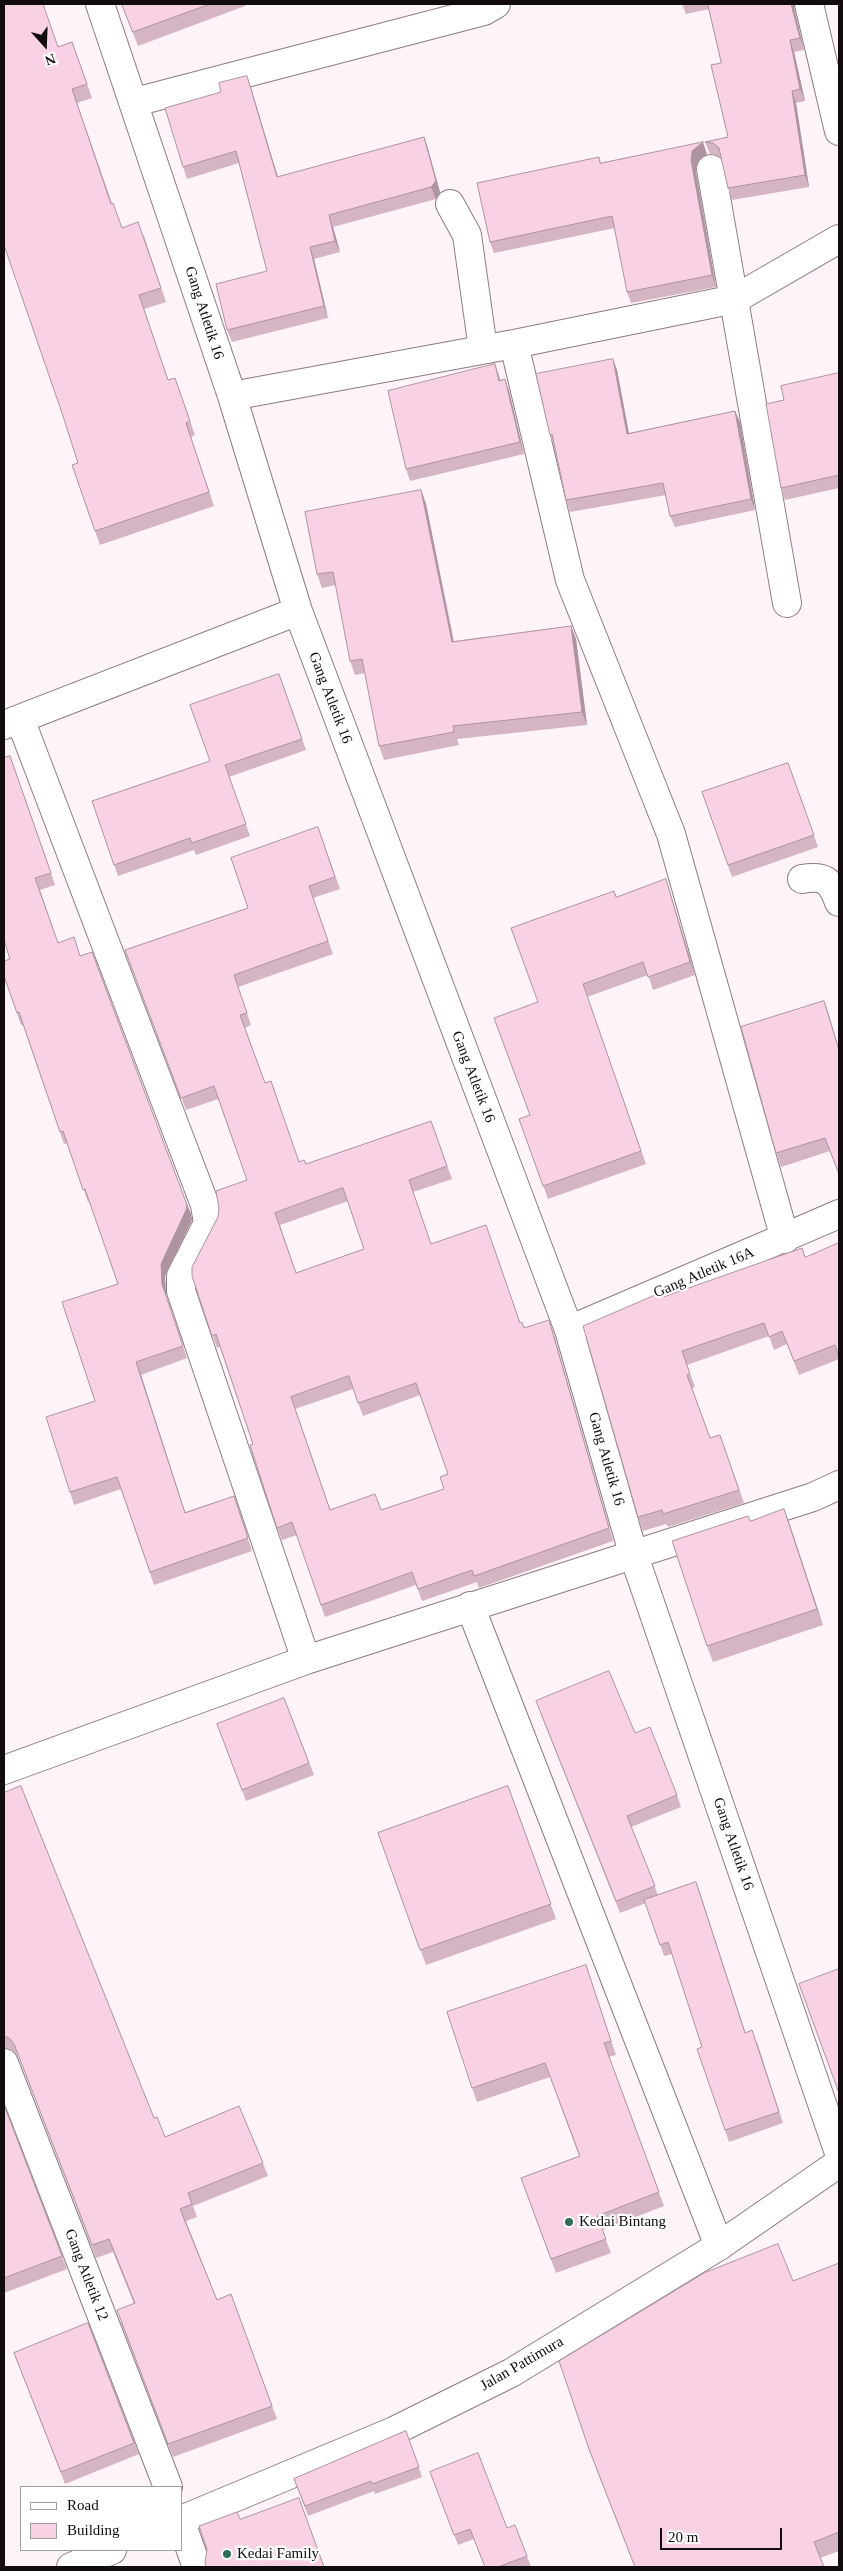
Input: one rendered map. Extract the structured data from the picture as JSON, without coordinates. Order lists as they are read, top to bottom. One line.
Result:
{"streets":{"street":["Gang Atletik 16","Gang Atletik 16A","Gang Atletik 12","Jalan Pattimura"]},"crossings":[["Gang Atletik 16","Gang Atletik 16A"]],"places":["Kedai Bintang","Kedai Family"],"legend":["Road","Building"],"scale_bar":"20 m","north":"bottom"}
